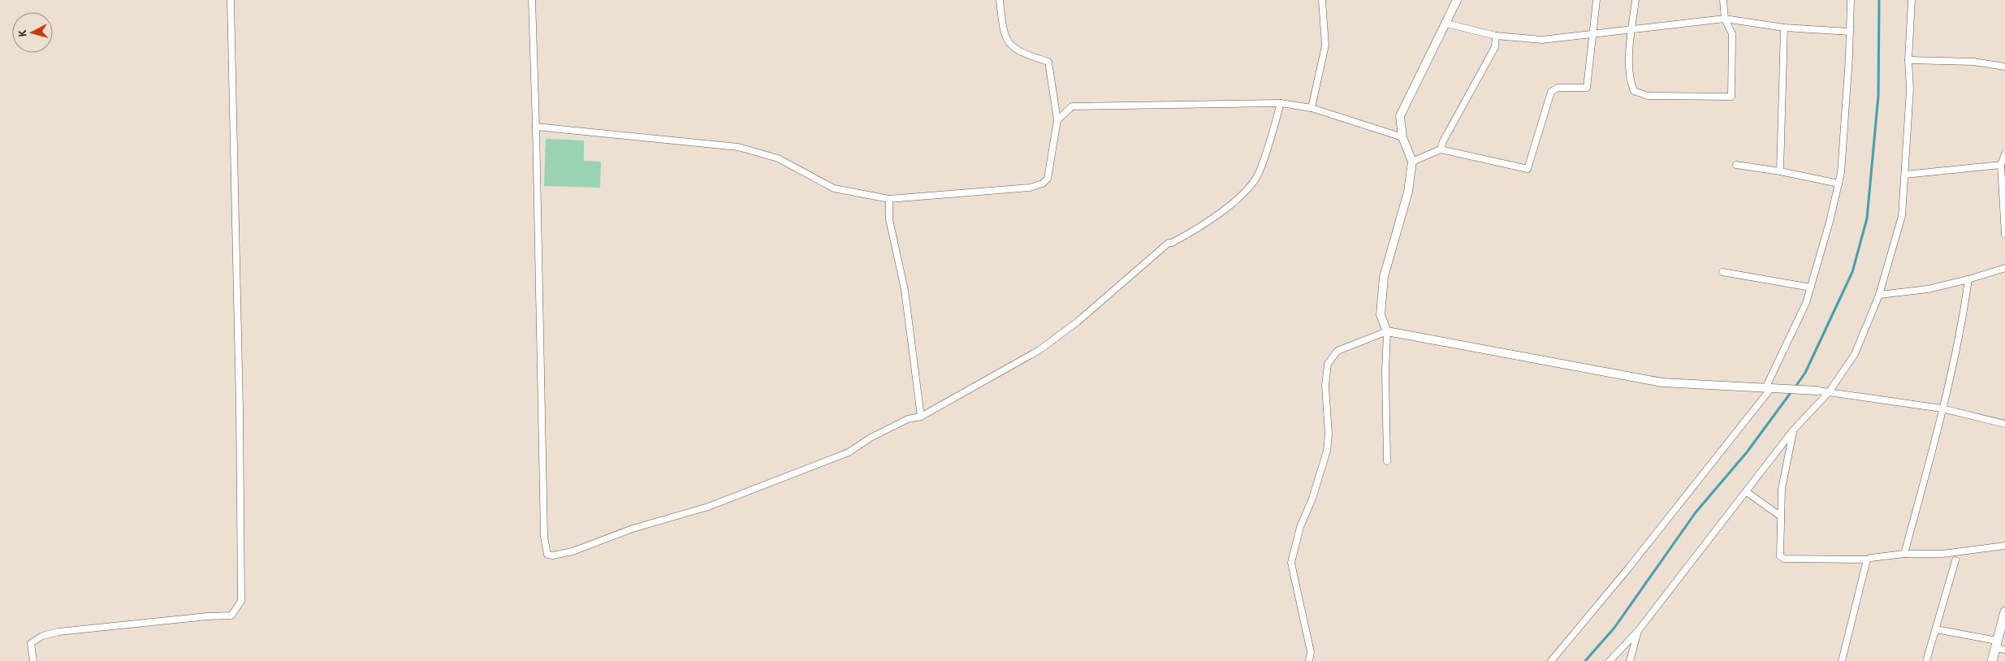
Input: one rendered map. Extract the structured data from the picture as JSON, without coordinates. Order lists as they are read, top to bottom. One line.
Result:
{"north":"left"}
